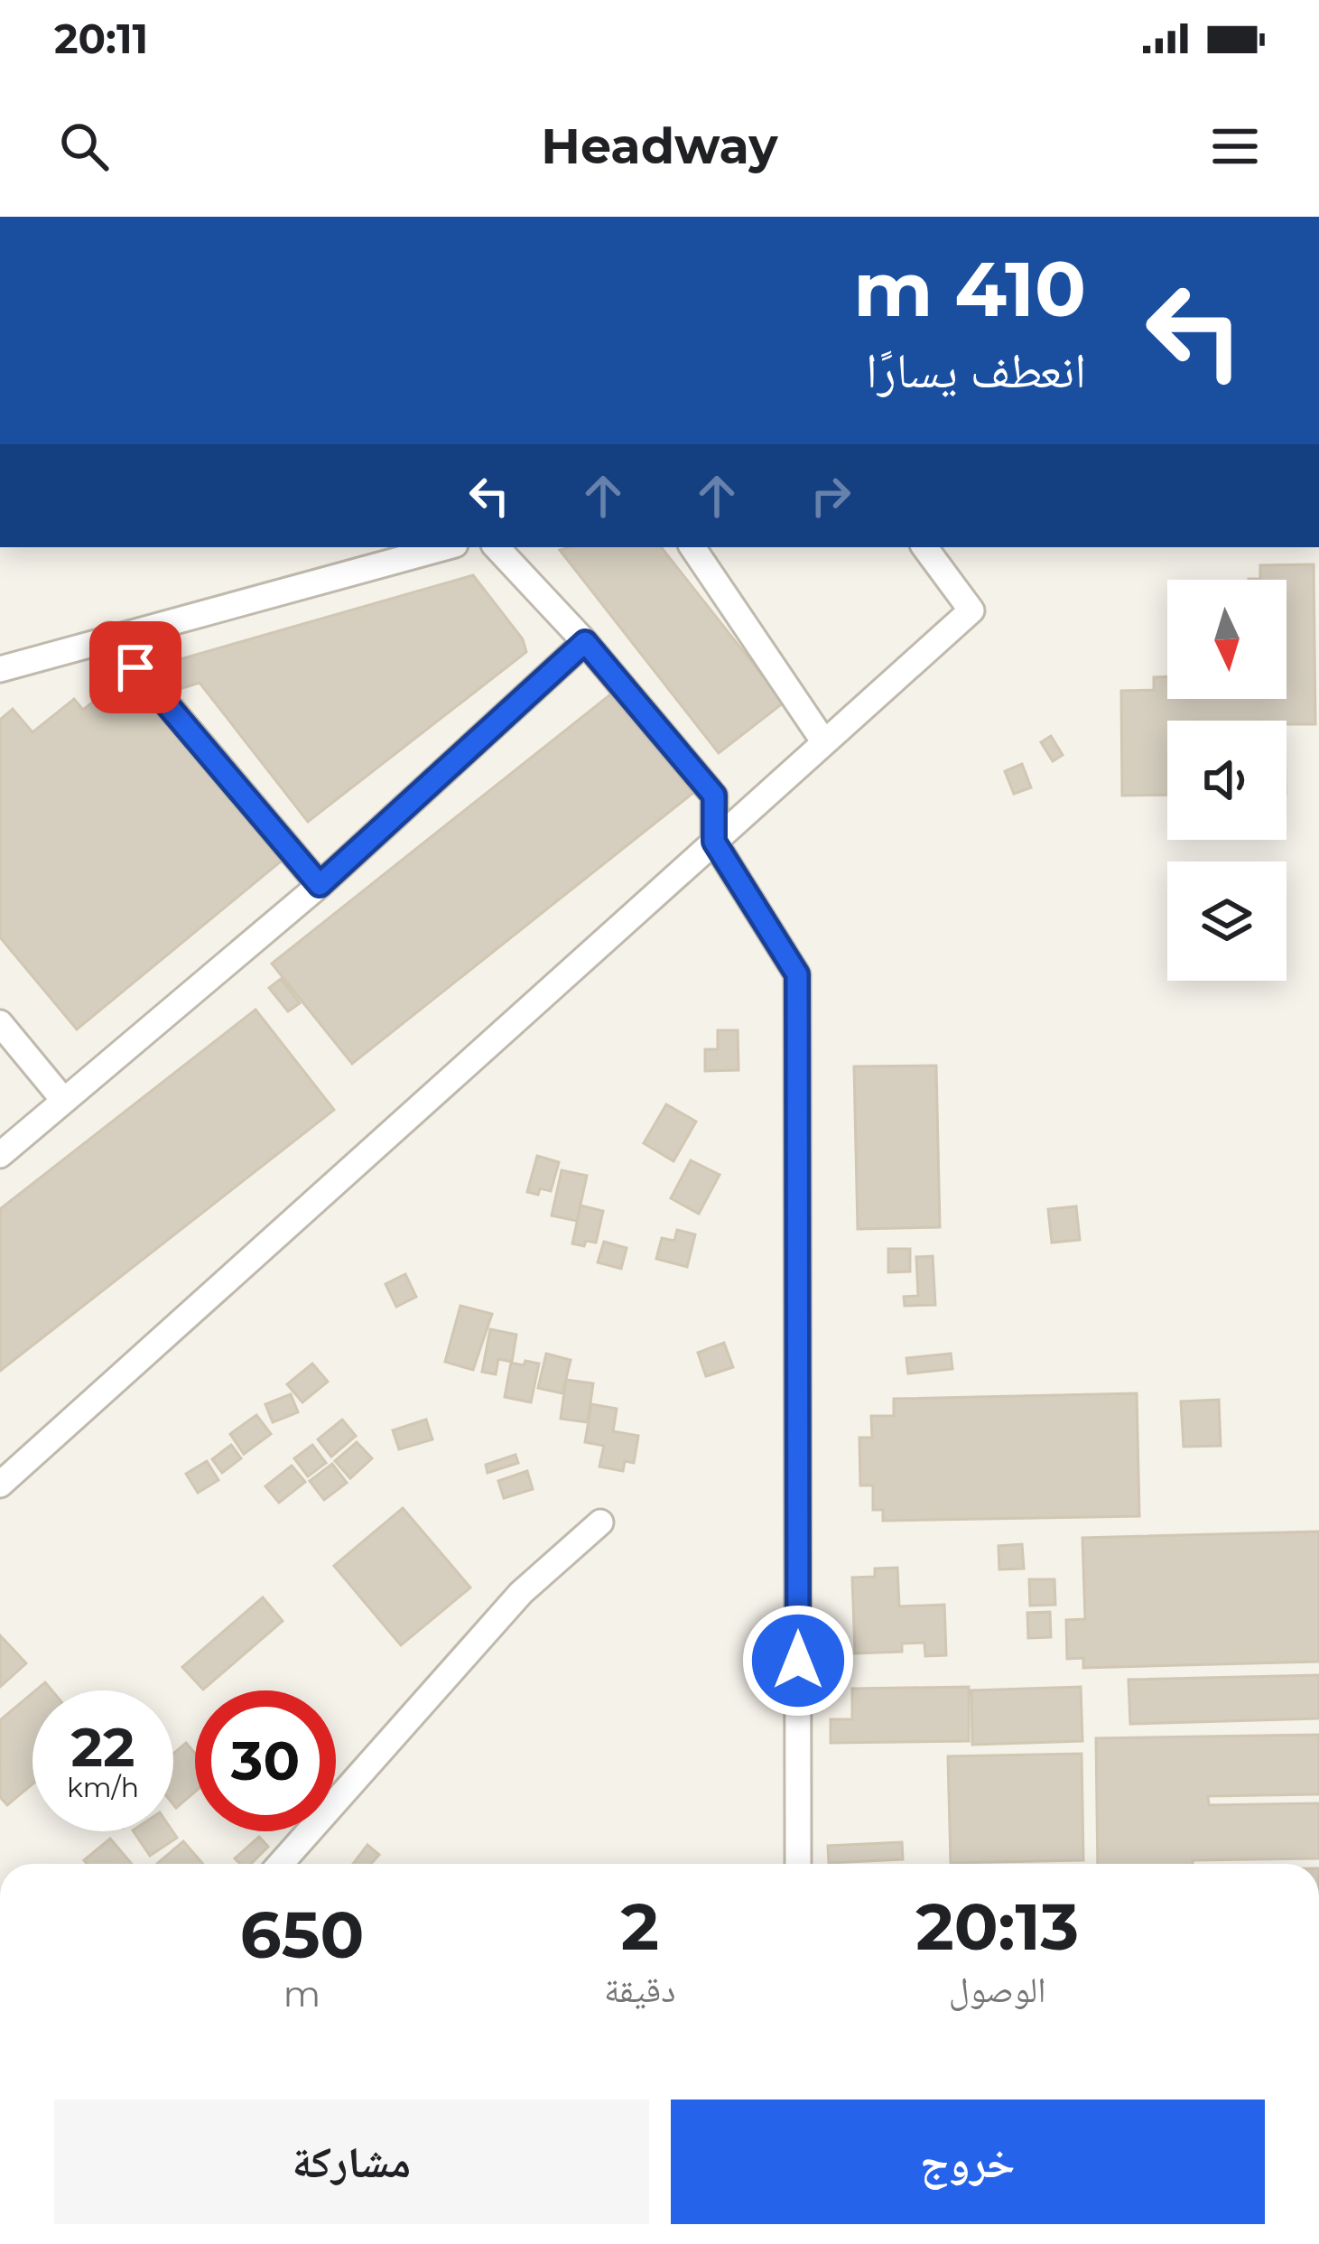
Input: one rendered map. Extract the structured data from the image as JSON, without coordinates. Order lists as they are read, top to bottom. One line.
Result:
{"north":"bottom","page":{"status":"20:11","header":"Headway","turn":["410 m","انعطف يسارًا"],"speed":"22 km/h","limit":"30","eta":["20:13","الوصول","2","دقيقة","650","m"],"buttons":["خروج","مشاركة"]}}
